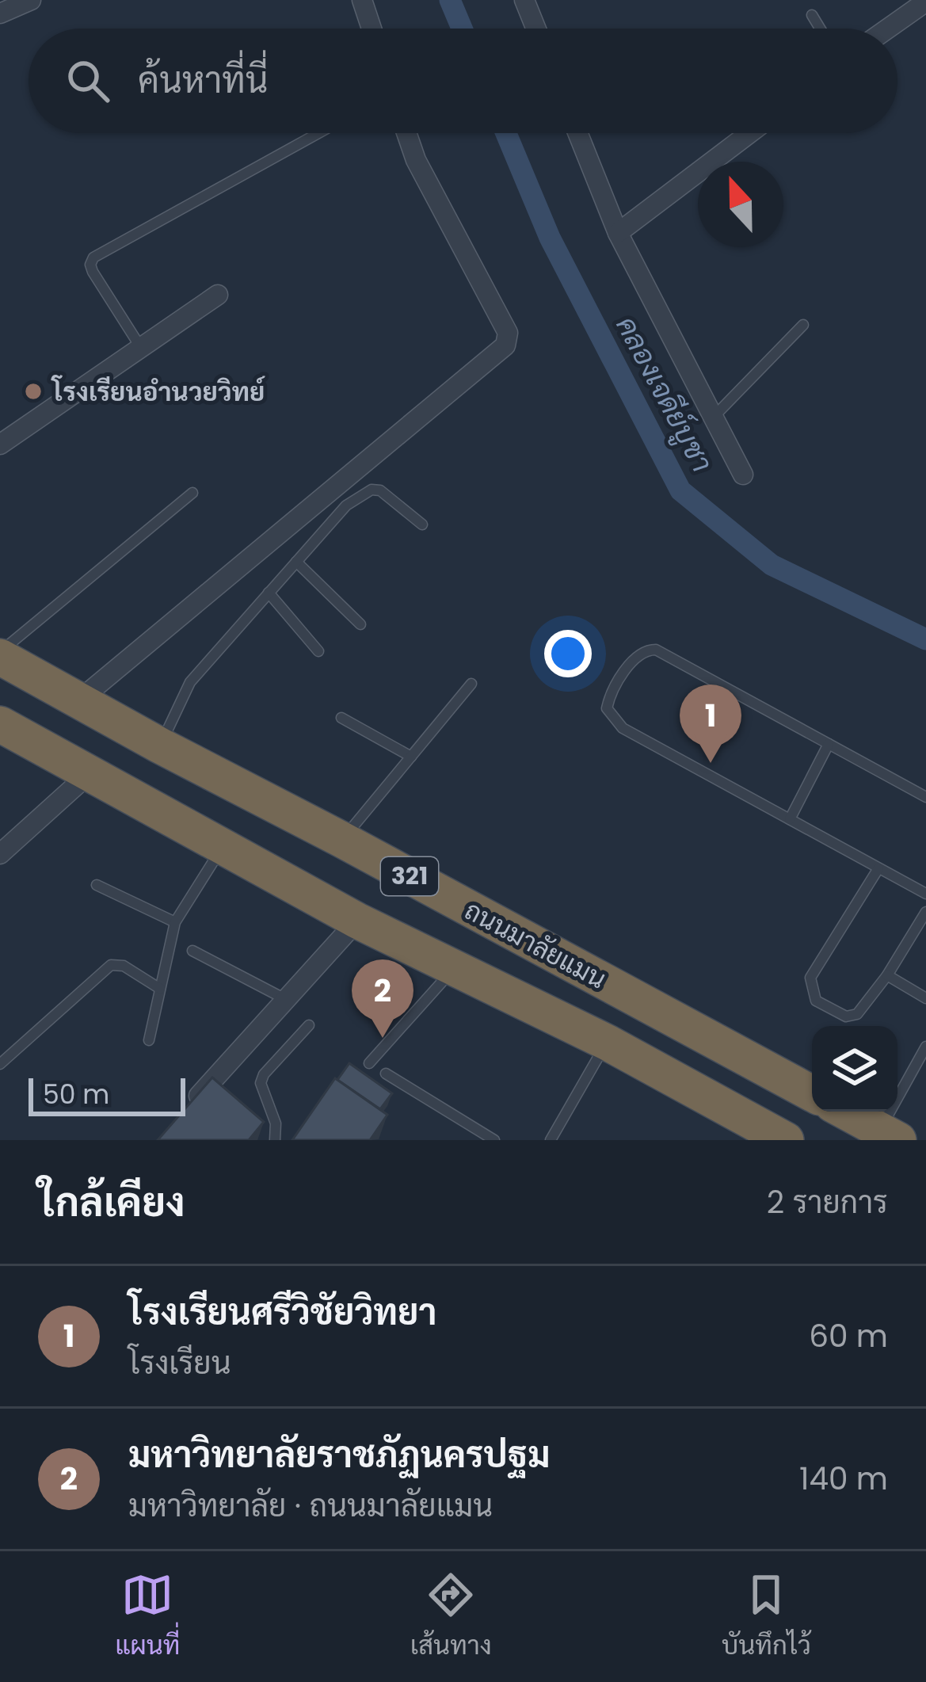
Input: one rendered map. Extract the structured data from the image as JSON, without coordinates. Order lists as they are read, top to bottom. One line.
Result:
{"streets":{"highway":["321","ถนนมาลัยแมน"]},"water":["คลองเจดีย์บูชา"],"places":["โรงเรียนอำนวยวิทย์"],"scale_bar":"50 m","north":"top","page":{"search":"ค้นหาที่นี่","pins":["1","2"],"scale":"50 m","heading":["ใกล้เคียง","2 รายการ"],"list":[{"mark":"1","name":"โรงเรียนศรีวิชัยวิทยา","note":"โรงเรียน","value":"60 m"},{"mark":"2","name":"มหาวิทยาลัยราชภัฏนครปฐม","note":"มหาวิทยาลัย · ถนนมาลัยแมน","value":"140 m"}],"nav":["แผนที่","เส้นทาง","บันทึกไว้"]}}
